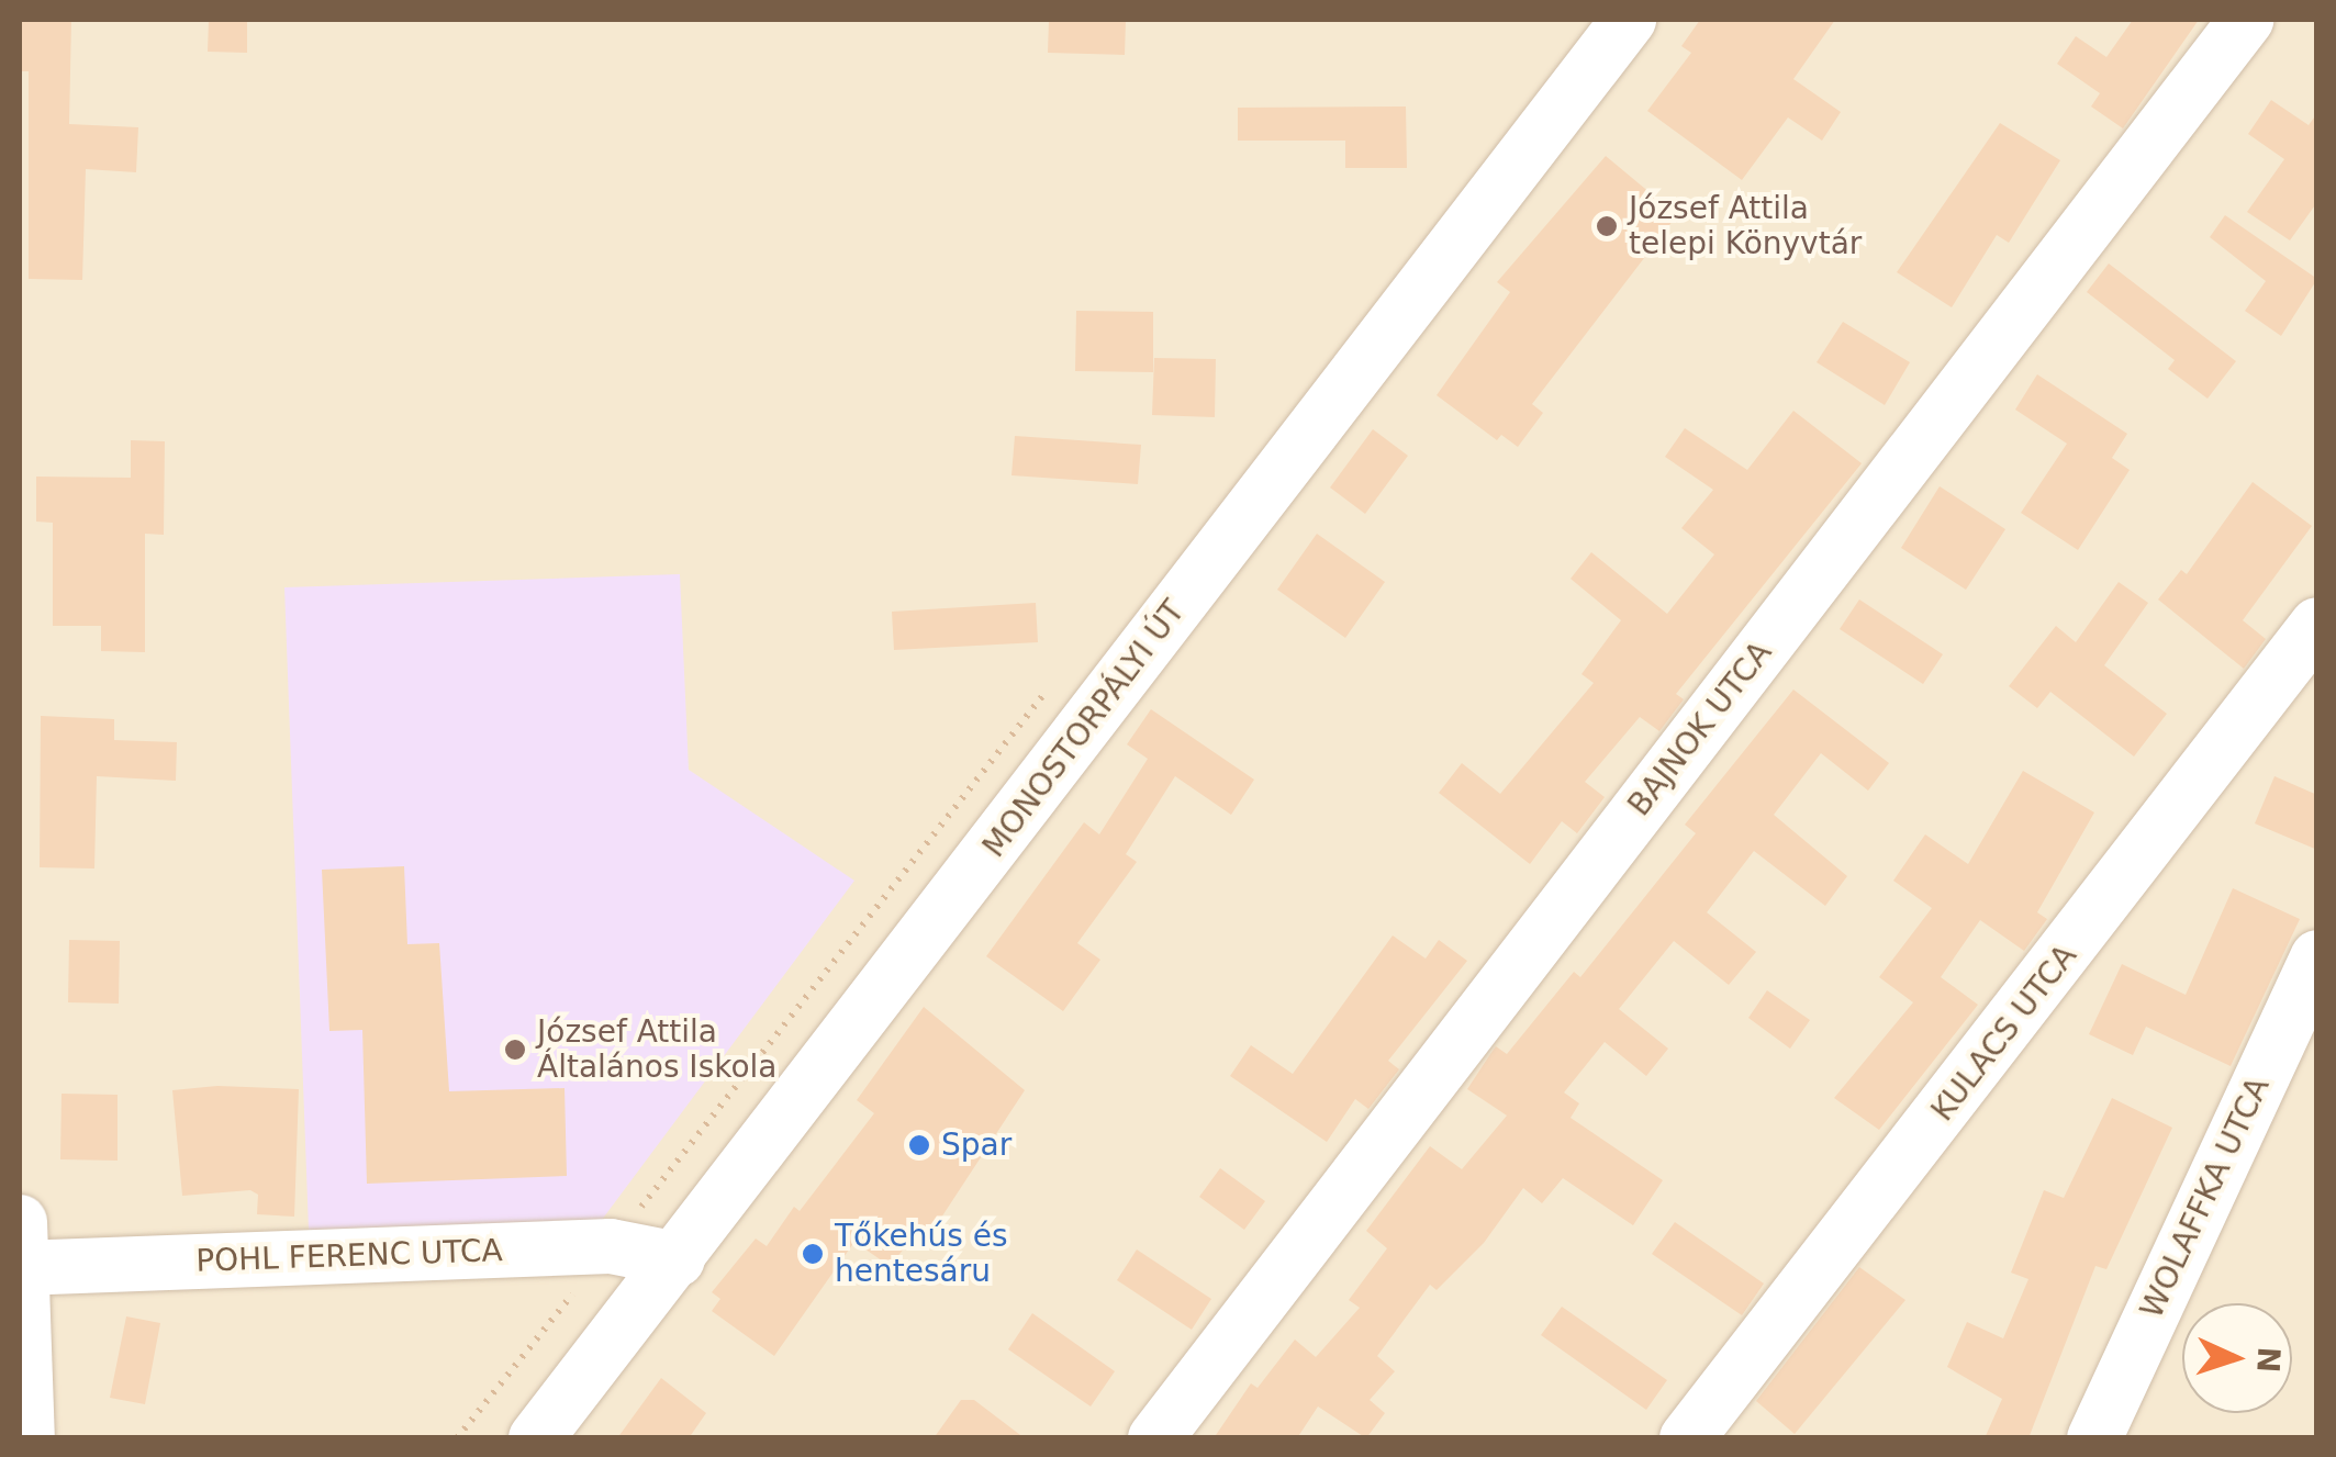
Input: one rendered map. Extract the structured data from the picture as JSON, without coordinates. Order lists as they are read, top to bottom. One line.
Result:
{"streets":{"street":["MONOSTORPÁLYI ÚT","BAJNOK UTCA","KULACS UTCA","WOLAFFKA UTCA","POHL FERENC UTCA"]},"crossings":[["MONOSTORPÁLYI ÚT","POHL FERENC UTCA"]],"places":["József Attila telepi Könyvtár","József Attila Általános Iskola","Spar","Tőkehús és hentesáru"],"north":"right"}
